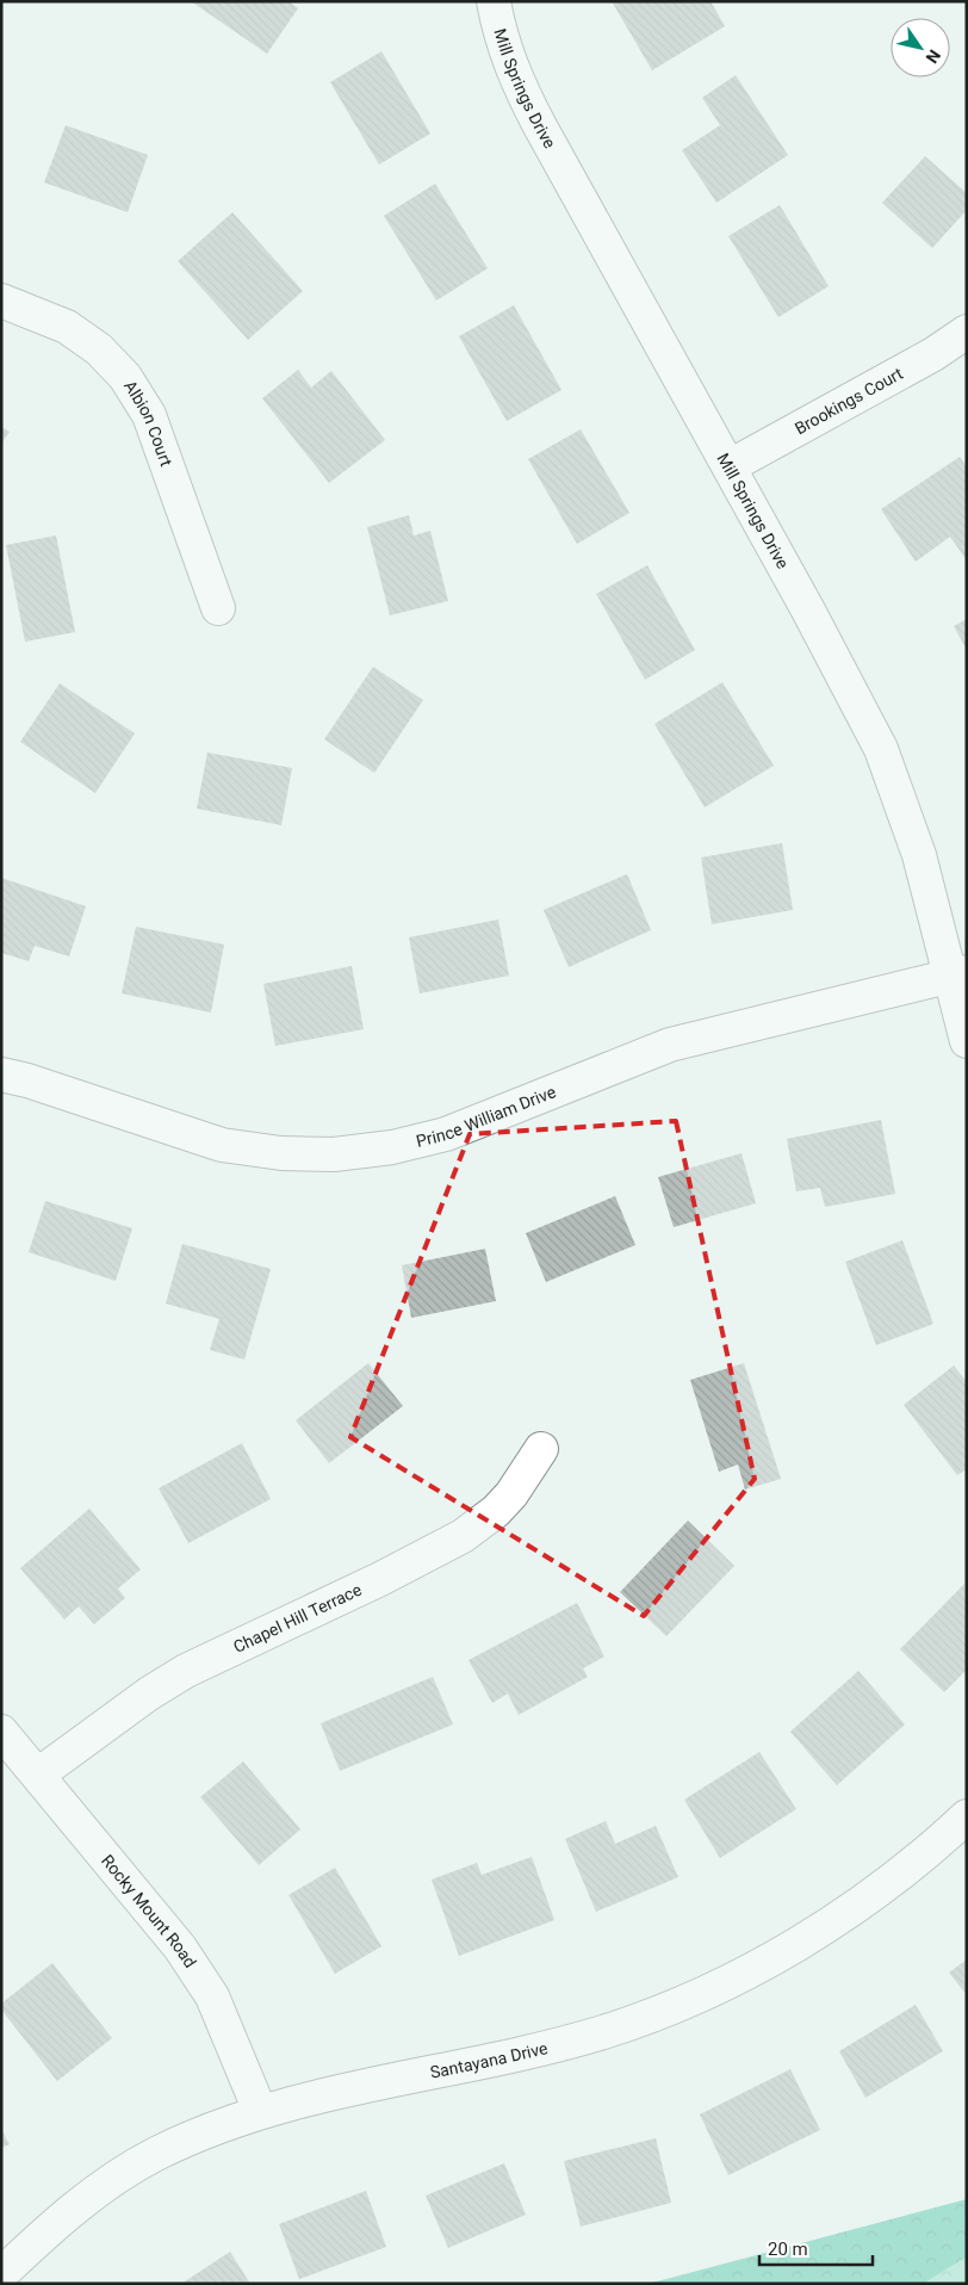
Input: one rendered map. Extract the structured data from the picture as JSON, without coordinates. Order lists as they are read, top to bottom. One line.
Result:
{"streets":{"street":["Mill Springs Drive","Brookings Court","Albion Court","Prince William Drive","Chapel Hill Terrace","Rocky Mount Road","Santayana Drive"]},"crossings":[["Mill Springs Drive","Brookings Court"],["Mill Springs Drive","Prince William Drive"],["Chapel Hill Terrace","Rocky Mount Road"],["Rocky Mount Road","Santayana Drive"]],"scale_bar":"20 m","north":"bottom right"}
